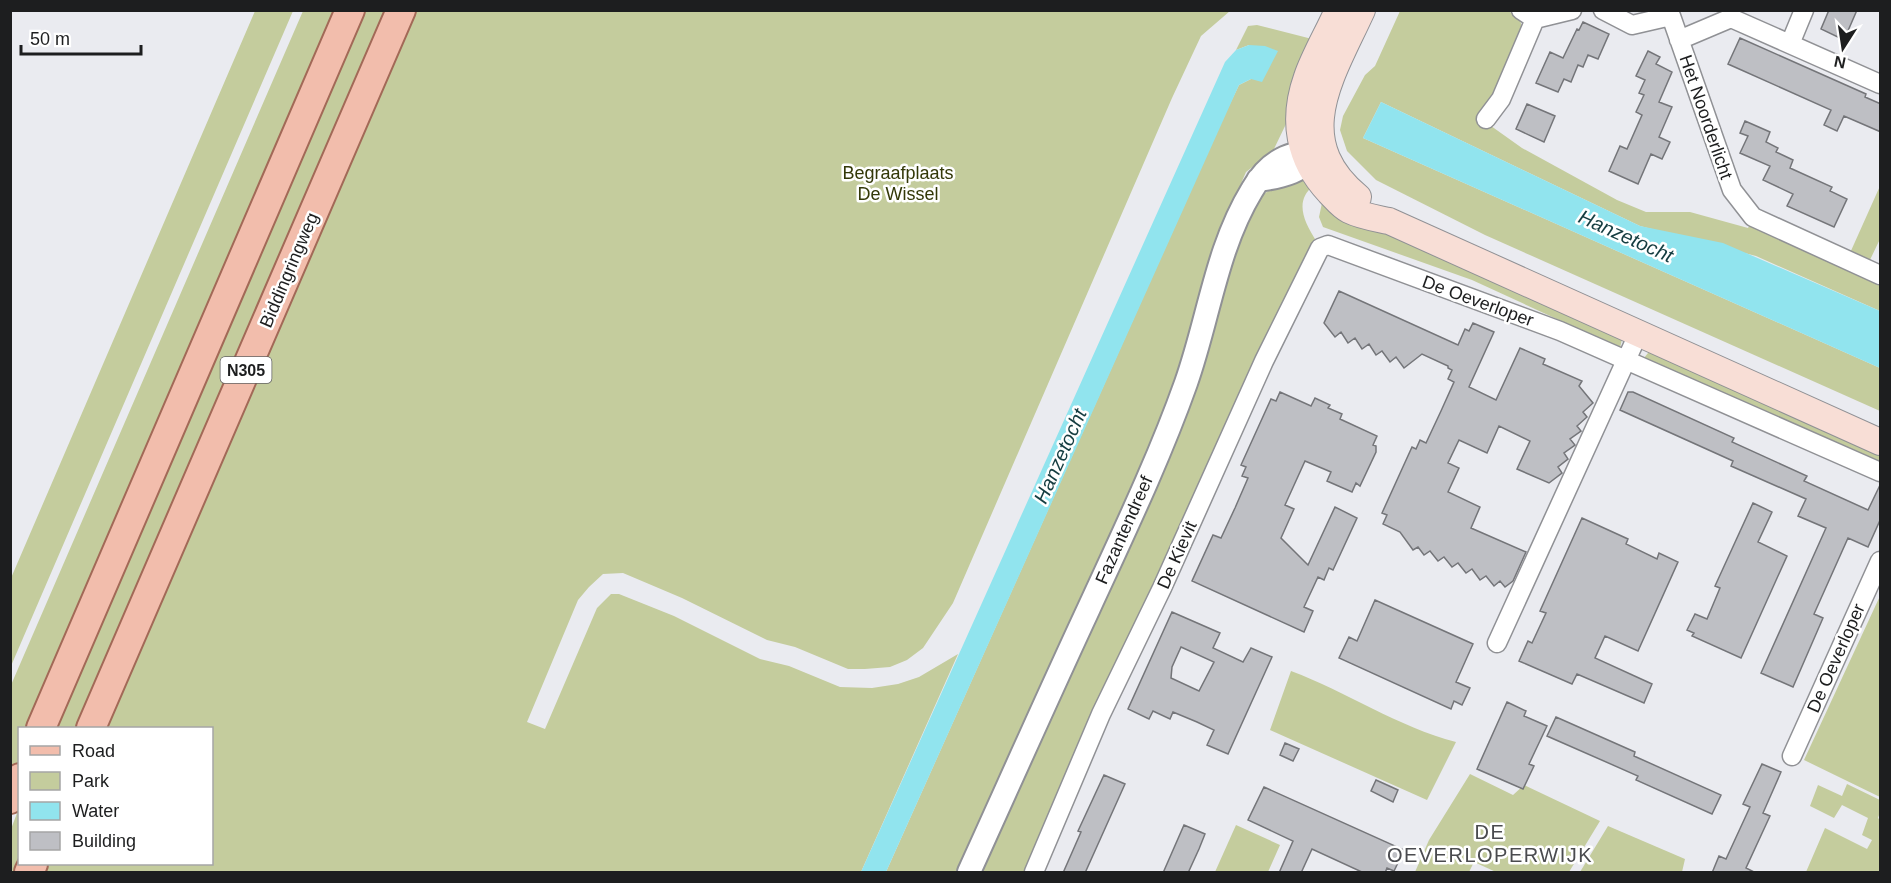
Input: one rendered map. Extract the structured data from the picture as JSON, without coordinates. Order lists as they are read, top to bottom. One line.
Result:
{"streets":{"main road":["Biddingringweg","De Oeverloper","N305"],"street":["Het Noorderlicht","Fazantendreef","De Kievit"]},"crossings":[["De Oeverloper","Fazantendreef"],["De Oeverloper","De Kievit"]],"districts":["DE OEVERLOPERWIJK"],"water":["Hanzetocht"],"parks":["Begraafplaats De Wissel"],"legend":["Road","Park","Water","Building"],"scale_bar":"50 m","north":"bottom"}
